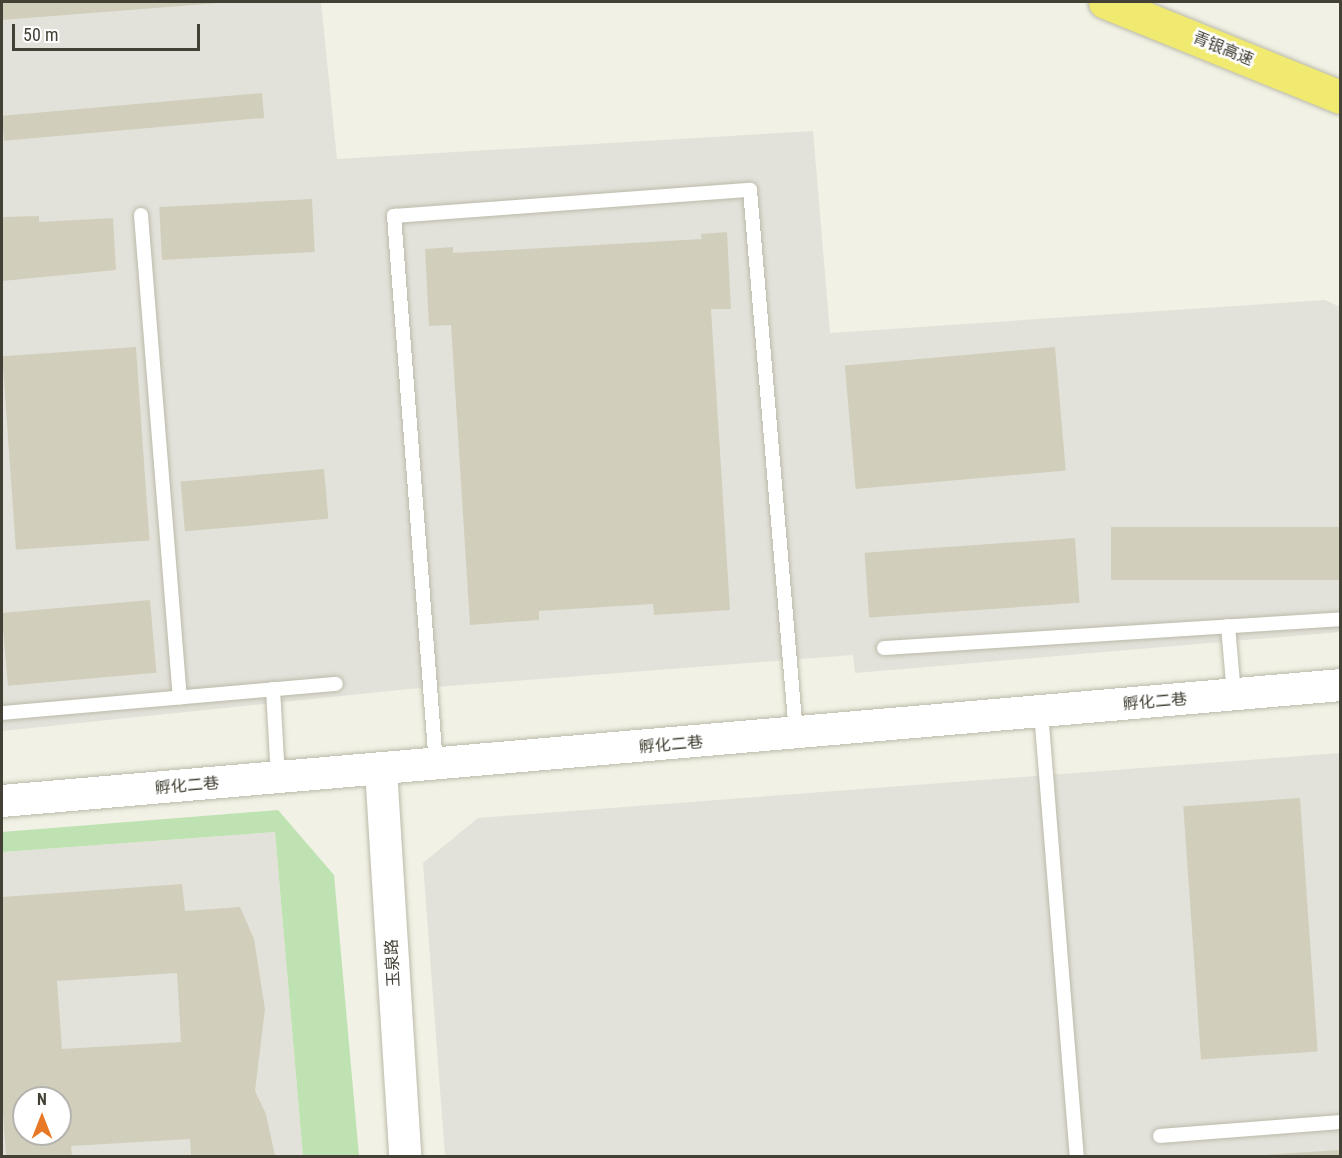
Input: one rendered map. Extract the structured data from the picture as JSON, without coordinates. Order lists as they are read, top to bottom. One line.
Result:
{"streets":{"highway":["青银高速"],"street":["孵化二巷","玉泉路"]},"crossings":[["孵化二巷","玉泉路"]],"scale_bar":"50 m","north":"top"}
